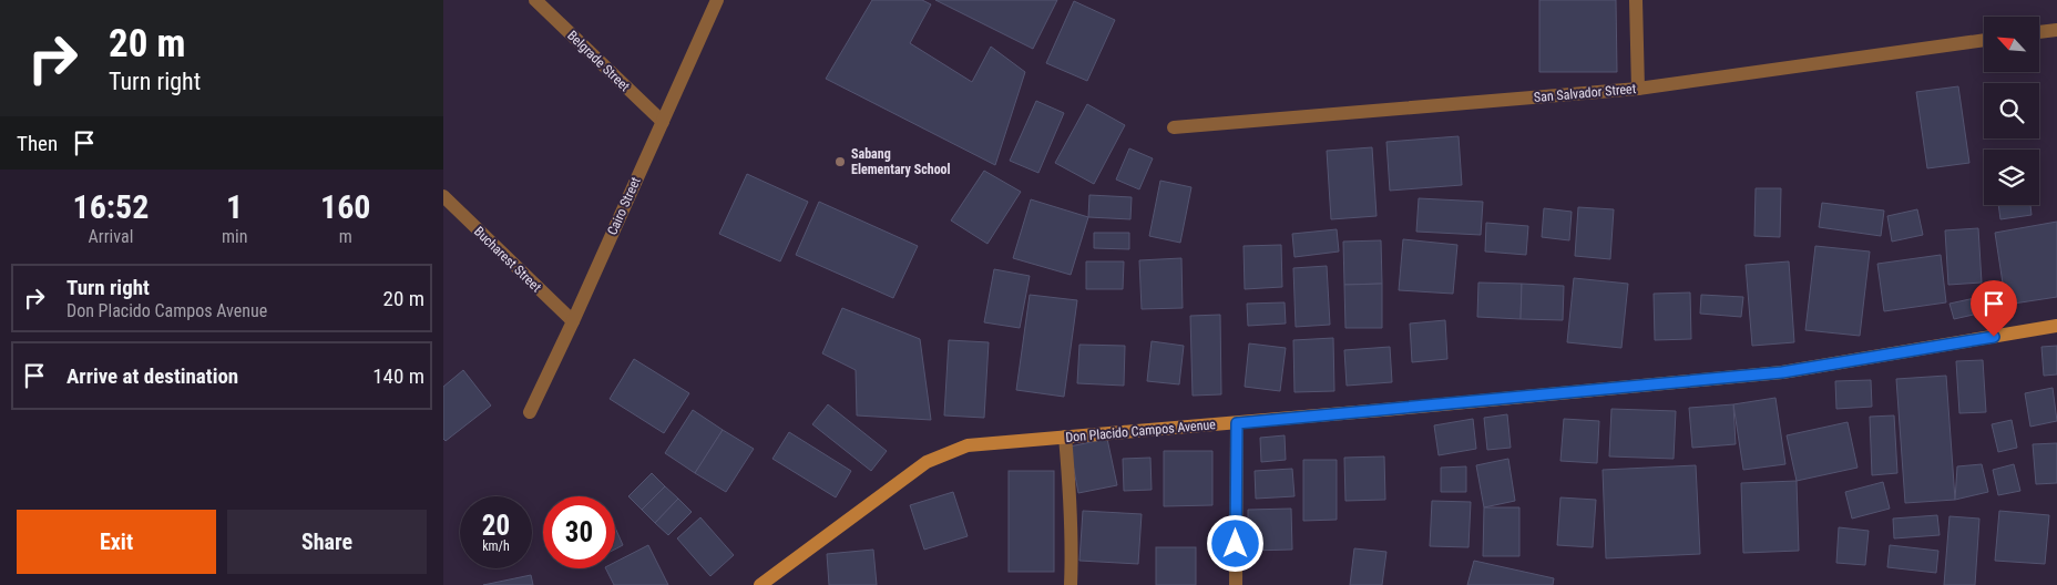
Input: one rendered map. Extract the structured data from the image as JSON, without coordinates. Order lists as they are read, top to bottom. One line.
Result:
{"streets":{"main road":["Don Placido Campos Avenue"],"street":["Belgrade Street","San Salvador Street","Cairo Street","Bucharest Street"]},"crossings":[["Belgrade Street","Cairo Street"],["Cairo Street","Bucharest Street"]],"places":["Sabang Elementary School"],"north":"top left","page":{"turn":["20 m","Turn right"],"then":"Then","eta":["16:52","Arrival","1","min","160","m"],"list":[{"name":"Turn right","note":"Don Placido Campos Avenue","value":"20 m"},{"name":"Arrive at destination","value":"140 m"}],"speed":"20 km/h","limit":"30","buttons":["Exit","Share"]}}
